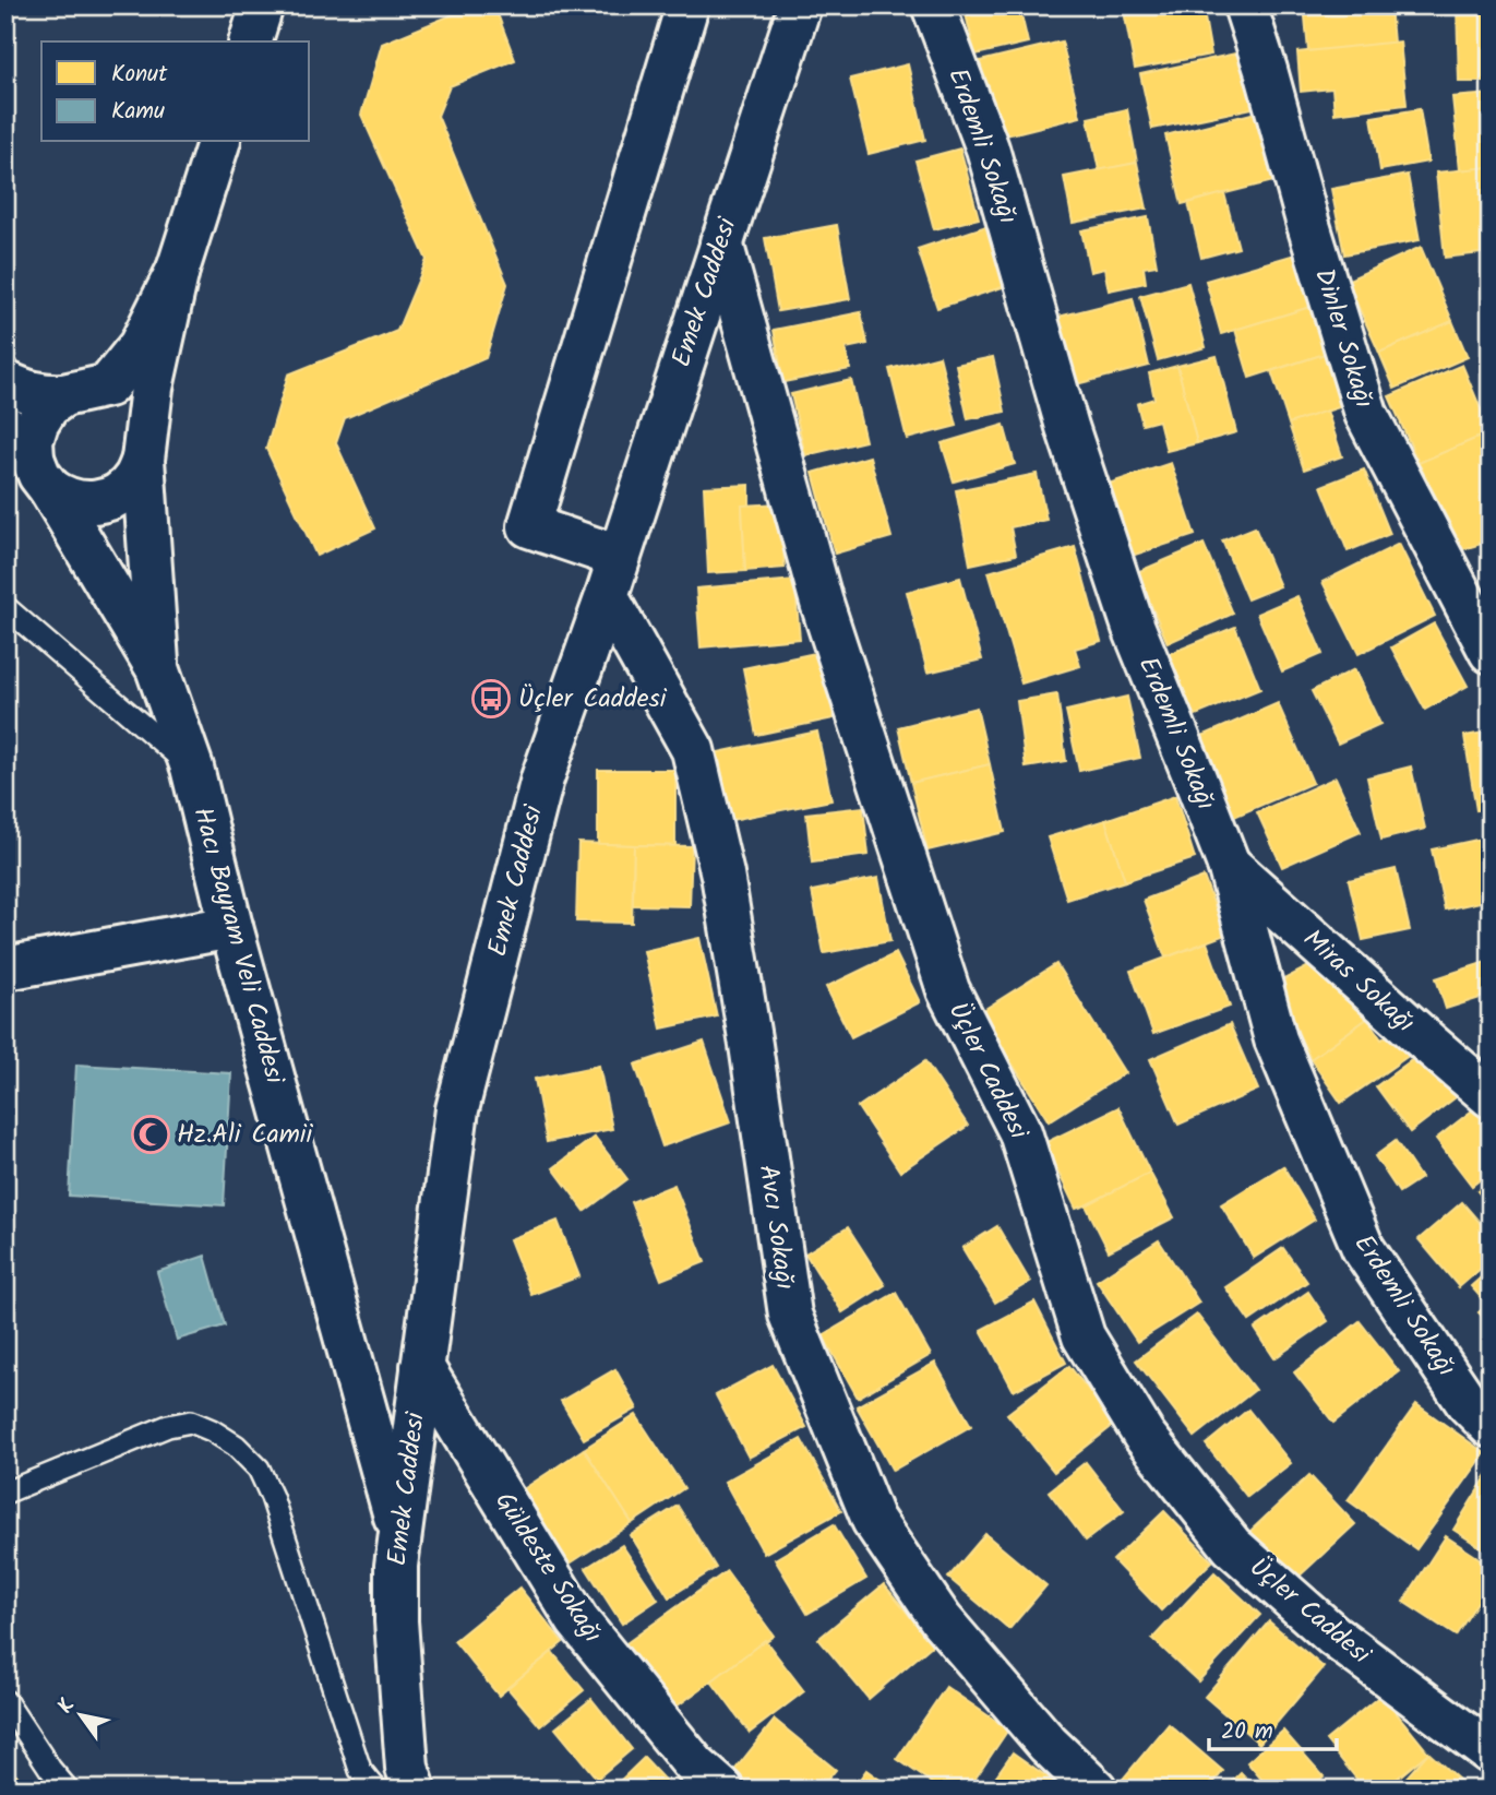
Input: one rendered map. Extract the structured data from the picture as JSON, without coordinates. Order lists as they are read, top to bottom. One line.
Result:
{"streets":{"street":["Erdemli Sokağı","Emek Caddesi","Dinler Sokağı","Hacı Bayram Veli Caddesi","Miras Sokağı","Üçler Caddesi","Avcı Sokağı","Güldeste Sokağı"]},"crossings":[["Erdemli Sokağı","Miras Sokağı"],["Emek Caddesi","Hacı Bayram Veli Caddesi"],["Emek Caddesi","Üçler Caddesi"],["Emek Caddesi","Avcı Sokağı"],["Emek Caddesi","Güldeste Sokağı"]],"places":{"bus stop":["Üçler Caddesi"],"mosque":["Hz.Ali Camii"]},"legend":["Konut","Kamu"],"scale_bar":"20 m","north":"top left"}
